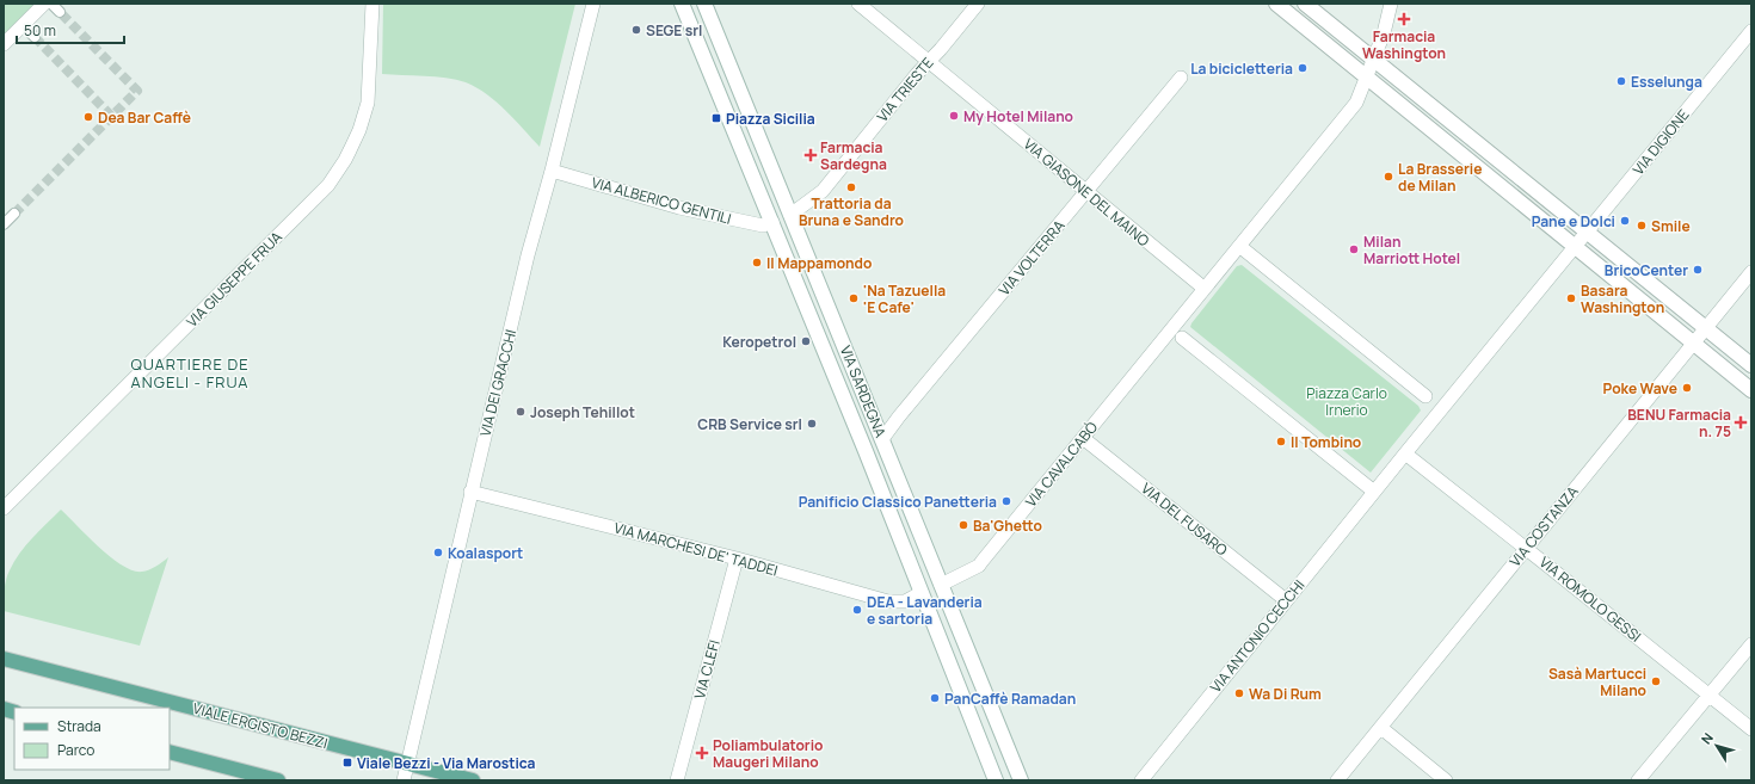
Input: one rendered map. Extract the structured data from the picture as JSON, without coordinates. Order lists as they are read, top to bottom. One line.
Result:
{"streets":{"main road":["VIA SARDEGNA","VIALE ERGISTO BEZZI"],"street":["VIA TRIESTE","VIA DIGIONE","VIA GIASONE DEL MAINO","VIA ALBERICO GENTILI","VIA VOLTERRA","VIA GIUSEPPE FRUA","VIA DEI GRACCHI","VIA CAVALCABÒ","VIA DEL FUSARO","VIA COSTANZA","VIA MARCHESI DE' TADDEI","VIA ROMOLO GESSI","VIA ANTONIO CECCHI","VIA CLEFI"]},"crossings":[["VIA TRIESTE","VIA GIASONE DEL MAINO"],["VIA TRIESTE","VIA SARDEGNA"],["VIA GIASONE DEL MAINO","VIA VOLTERRA"],["VIA GIASONE DEL MAINO","VIA CAVALCABÒ"],["VIA ALBERICO GENTILI","VIA DEI GRACCHI"],["VIA ALBERICO GENTILI","VIA SARDEGNA"],["VIA VOLTERRA","VIA SARDEGNA"],["VIA DEI GRACCHI","VIA MARCHESI DE' TADDEI"],["VIA DEI GRACCHI","VIALE ERGISTO BEZZI"],["VIA SARDEGNA","VIA CAVALCABÒ"],["VIA SARDEGNA","VIA MARCHESI DE' TADDEI"],["VIA CAVALCABÒ","VIA DEL FUSARO"],["VIA DEL FUSARO","VIA ANTONIO CECCHI"],["VIA COSTANZA","VIA ROMOLO GESSI"],["VIA MARCHESI DE' TADDEI","VIA CLEFI"]],"districts":["QUARTIERE DE ANGELI - FRUA"],"parks":["Piazza Carlo Irnerio"],"places":{"health":["Farmacia Washington","Farmacia Sardegna","BENU Farmacia n. 75","Poliambulatorio Maugeri Milano"],"other":["SEGE srl","La bicicletteria","Esselunga","My Hotel Milano","Dea Bar Caffè","La Brasserie de Milan","Trattoria da Bruna e Sandro","Pane e Dolci","Smile","Milan Marriott Hotel","Il Mappamondo","BricoCenter","'Na Tazuella 'E Cafe'","Basara Washington","Keropetrol","Poke Wave","Joseph Tehillot","CRB Service srl","Il Tombino","Panificio Classico Panetteria","Ba'Ghetto","Koalasport","DEA - Lavanderia e sartoria","Sasà Martucci Milano","Wa Di Rum","PanCaffè Ramadan"],"transit":["Piazza Sicilia","Viale Bezzi - Via Marostica"]},"legend":["Strada","Parco"],"scale_bar":"50 m","north":"top left"}
